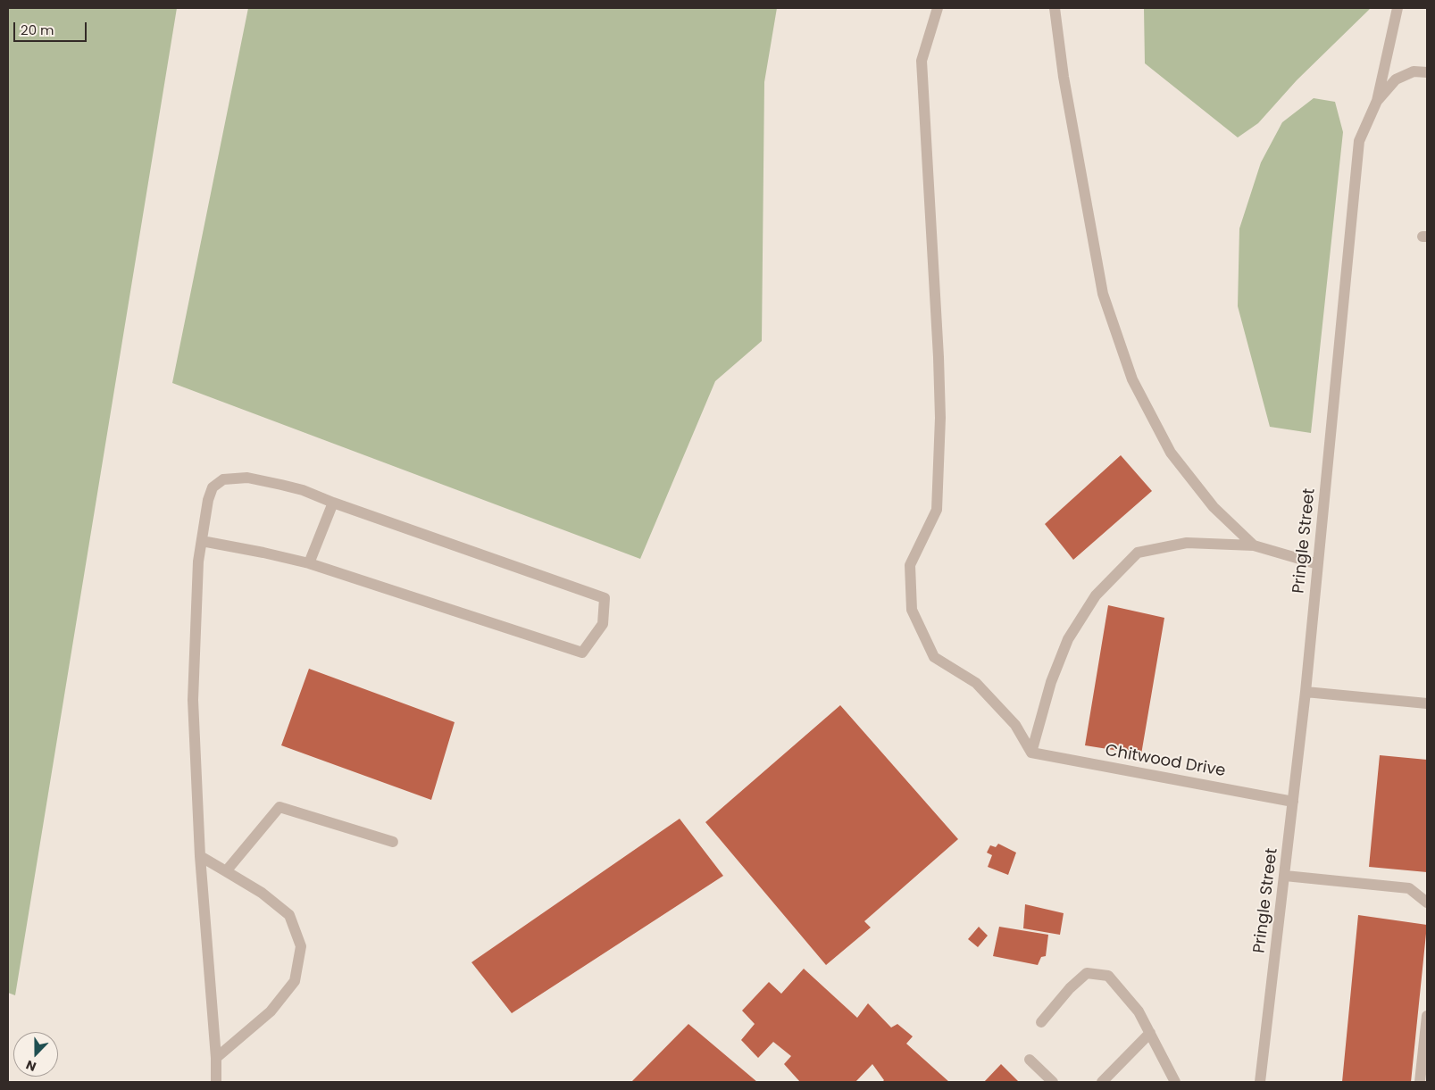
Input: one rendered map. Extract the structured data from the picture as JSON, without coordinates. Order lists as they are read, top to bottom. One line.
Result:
{"streets":{"street":["Pringle Street","Chitwood Drive"]},"crossings":[["Pringle Street","Chitwood Drive"]],"scale_bar":"20 m","north":"bottom"}
